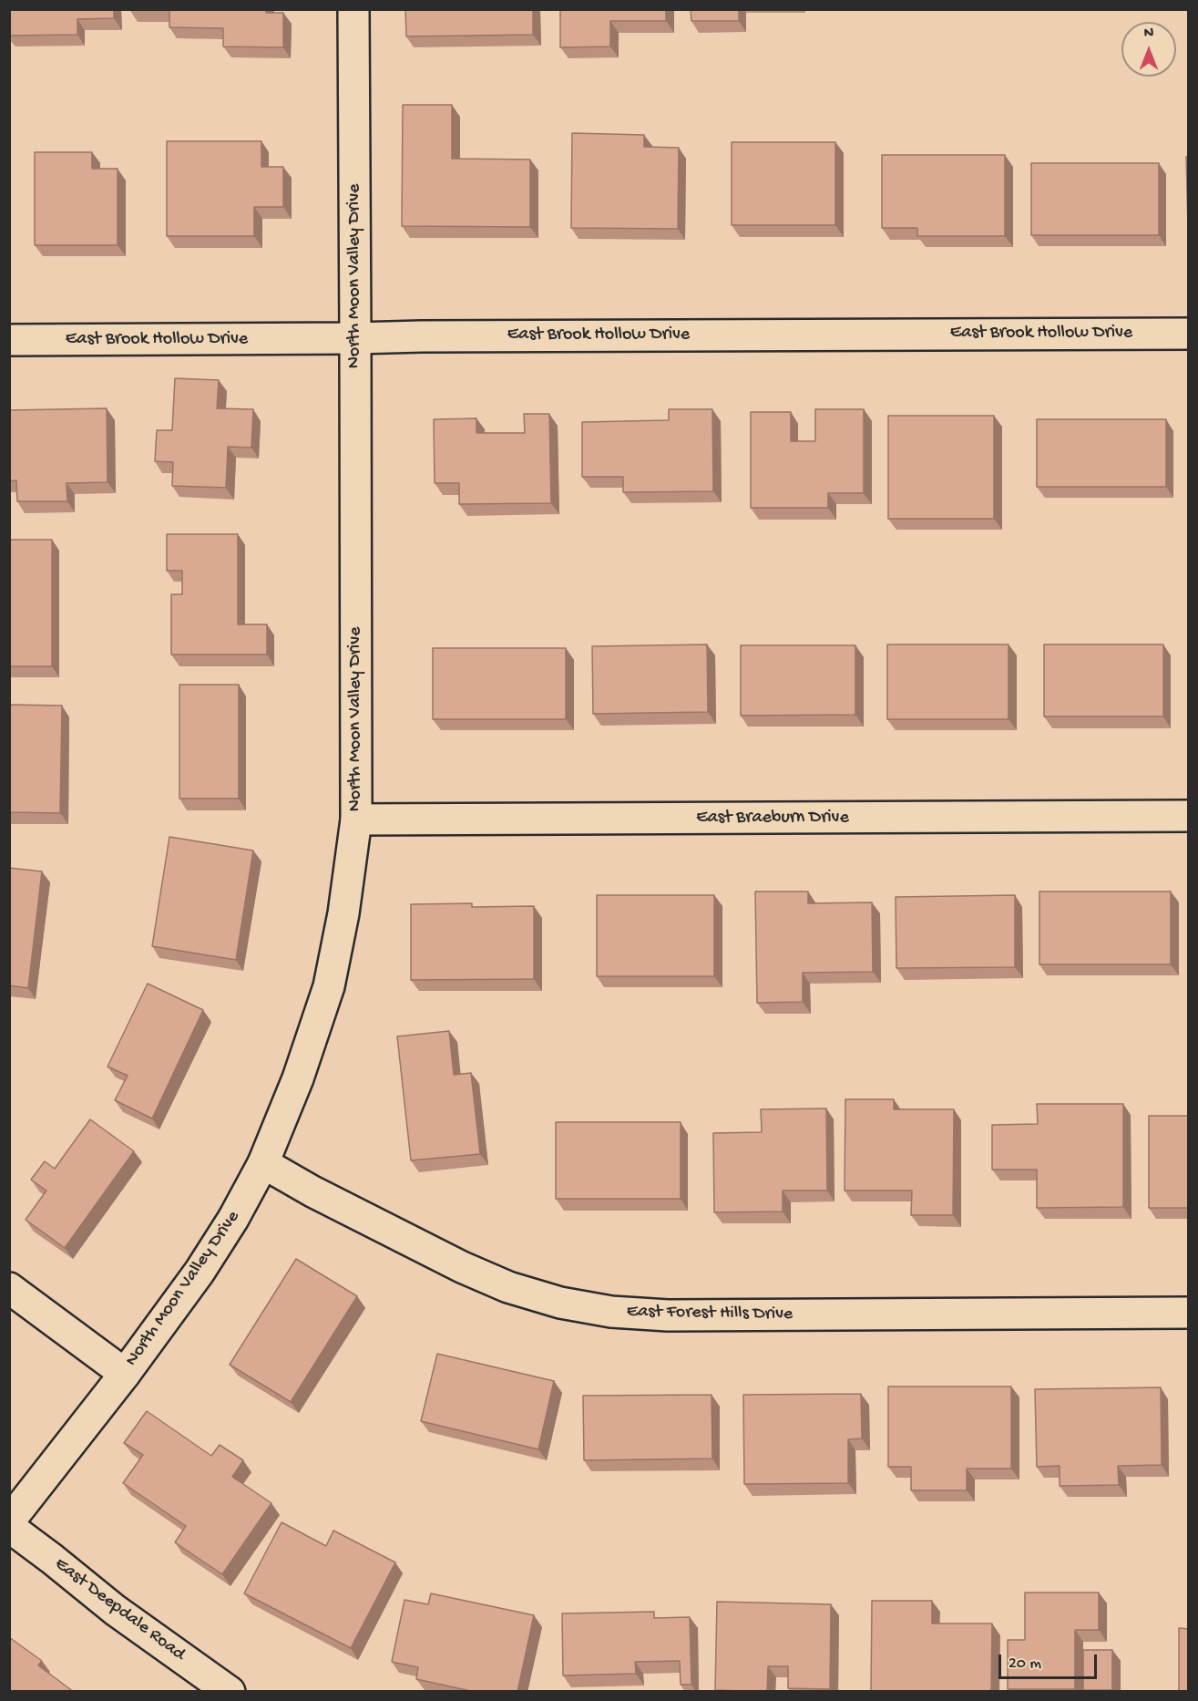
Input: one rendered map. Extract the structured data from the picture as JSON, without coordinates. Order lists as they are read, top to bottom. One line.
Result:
{"streets":{"street":["North Moon Valley Drive","East Brook Hollow Drive","East Braeburn Drive","East Forest Hills Drive","East Deepdale Road"]},"crossings":[["North Moon Valley Drive","East Brook Hollow Drive"],["North Moon Valley Drive","East Braeburn Drive"],["North Moon Valley Drive","East Forest Hills Drive"]],"scale_bar":"20 m","north":"top"}
